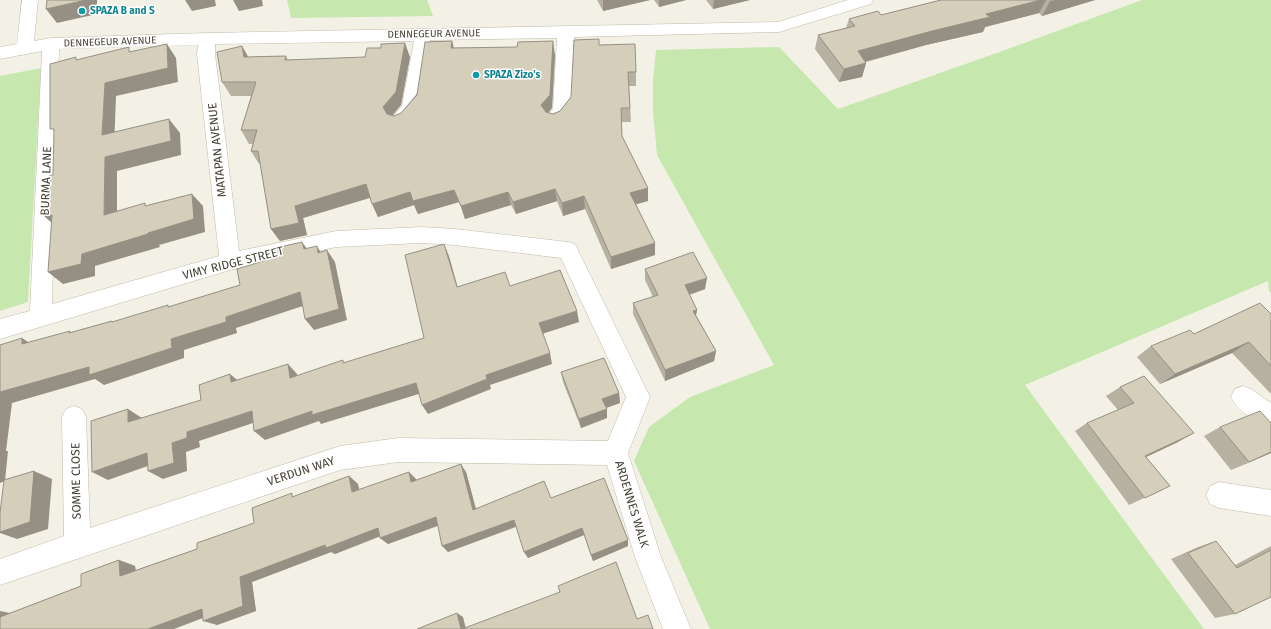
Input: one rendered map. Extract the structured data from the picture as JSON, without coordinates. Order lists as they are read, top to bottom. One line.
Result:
{"streets":{"street":["DENNEGEUR AVENUE","MATAPAN AVENUE","BURMA LANE","VIMY RIDGE STREET","VERDUN WAY","SOMME CLOSE","ARDENNES WALK"]},"crossings":[["DENNEGEUR AVENUE","MATAPAN AVENUE"],["DENNEGEUR AVENUE","BURMA LANE"],["MATAPAN AVENUE","VIMY RIDGE STREET"],["BURMA LANE","VIMY RIDGE STREET"],["VIMY RIDGE STREET","ARDENNES WALK"],["VERDUN WAY","SOMME CLOSE"],["VERDUN WAY","ARDENNES WALK"]],"places":["SPAZA B and S","SPAZA Zizo's"]}
